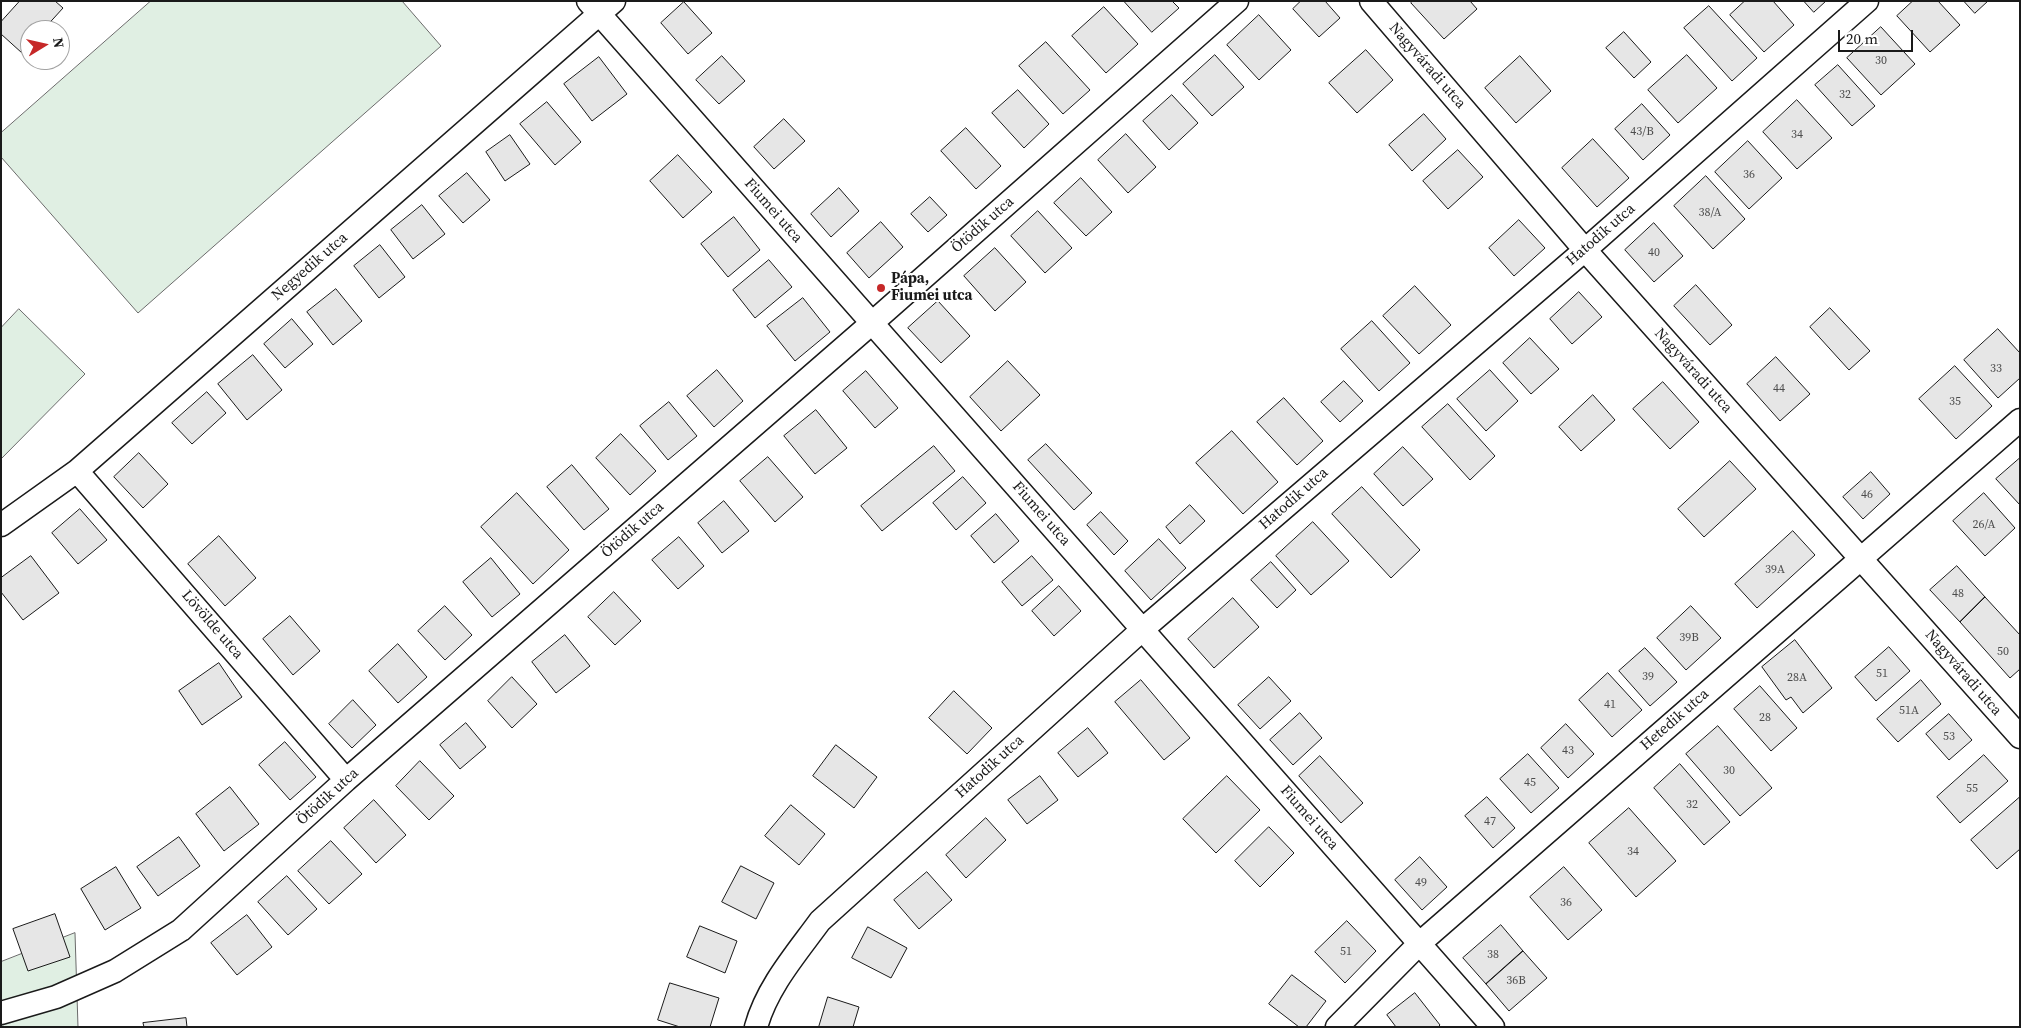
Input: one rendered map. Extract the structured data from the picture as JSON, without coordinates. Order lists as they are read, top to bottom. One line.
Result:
{"streets":{"street":["Nagyváradi utca","Fiumei utca","Ötödik utca","Hatodik utca","Negyedik utca","Lövölde utca","Hetedik utca"]},"crossings":[["Nagyváradi utca","Hatodik utca"],["Nagyváradi utca","Hetedik utca"],["Fiumei utca","Ötödik utca"],["Fiumei utca","Hatodik utca"],["Fiumei utca","Negyedik utca"],["Fiumei utca","Hetedik utca"],["Ötödik utca","Lövölde utca"],["Negyedik utca","Lövölde utca"]],"places":["Pápa, Fiumei utca"],"house_numbers":["30","32","43/B","34","36","38/A","40","33","44","35","46","26/A","39A","48","39B","50","51","39","28A","41","51A","28","53","43","30","45","55","32","47","34","49","36","51","38","36B"],"scale_bar":"20 m","north":"right"}
